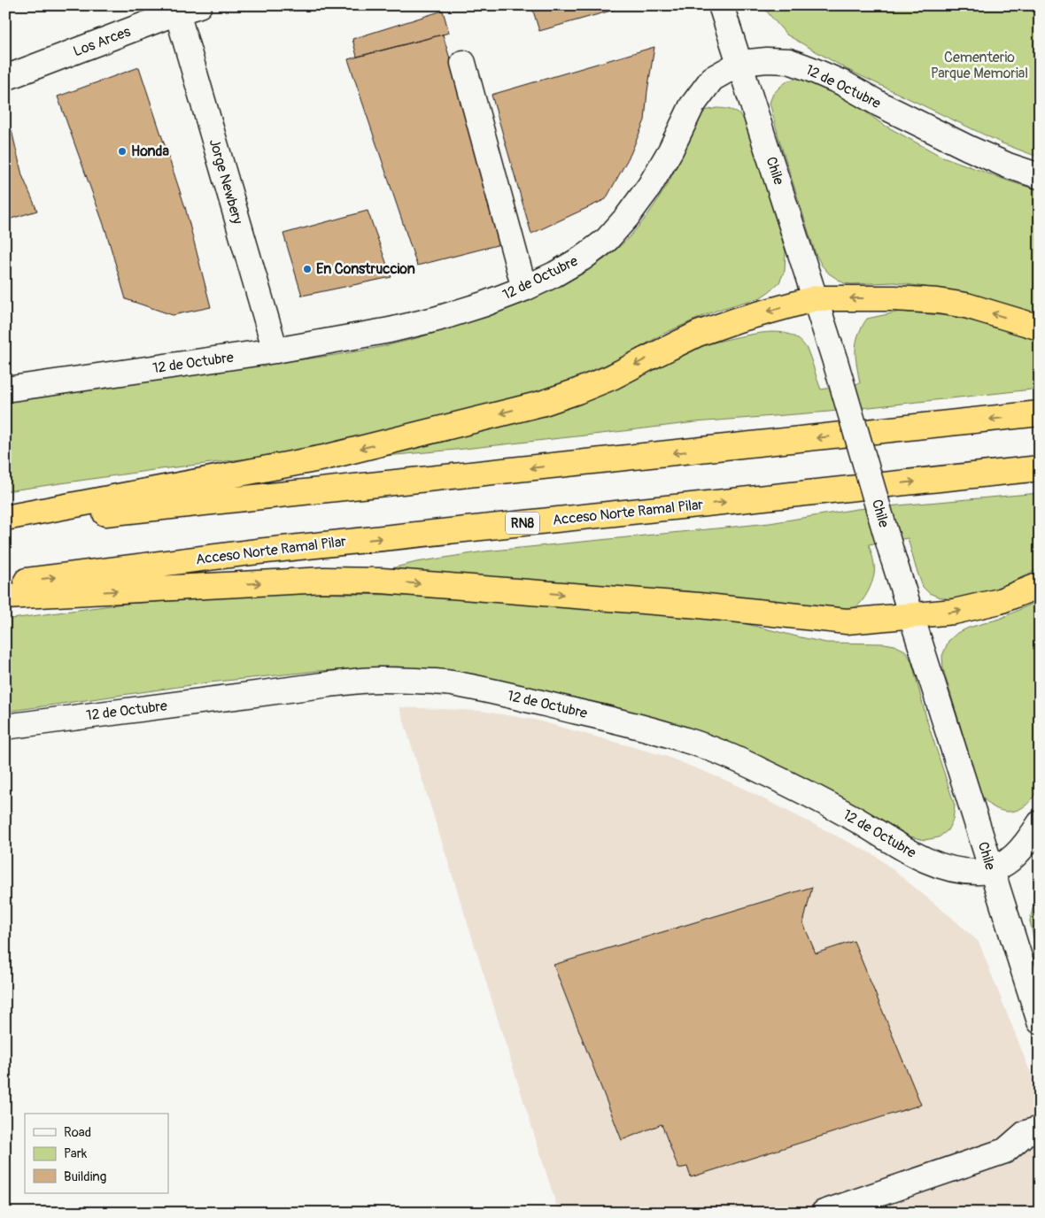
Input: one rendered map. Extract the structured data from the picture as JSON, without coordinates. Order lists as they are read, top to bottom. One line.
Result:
{"streets":{"highway":["Acceso Norte Ramal Pilar","RN8"],"street":["Los Arces","12 de Octubre","Chile","Jorge Newbery"]},"crossings":[["Los Arces","Jorge Newbery"],["12 de Octubre","Chile"],["12 de Octubre","Jorge Newbery"]],"parks":["Cementerio Parque Memorial"],"places":["Honda","En Construccion"],"legend":["Road","Park","Building"]}
